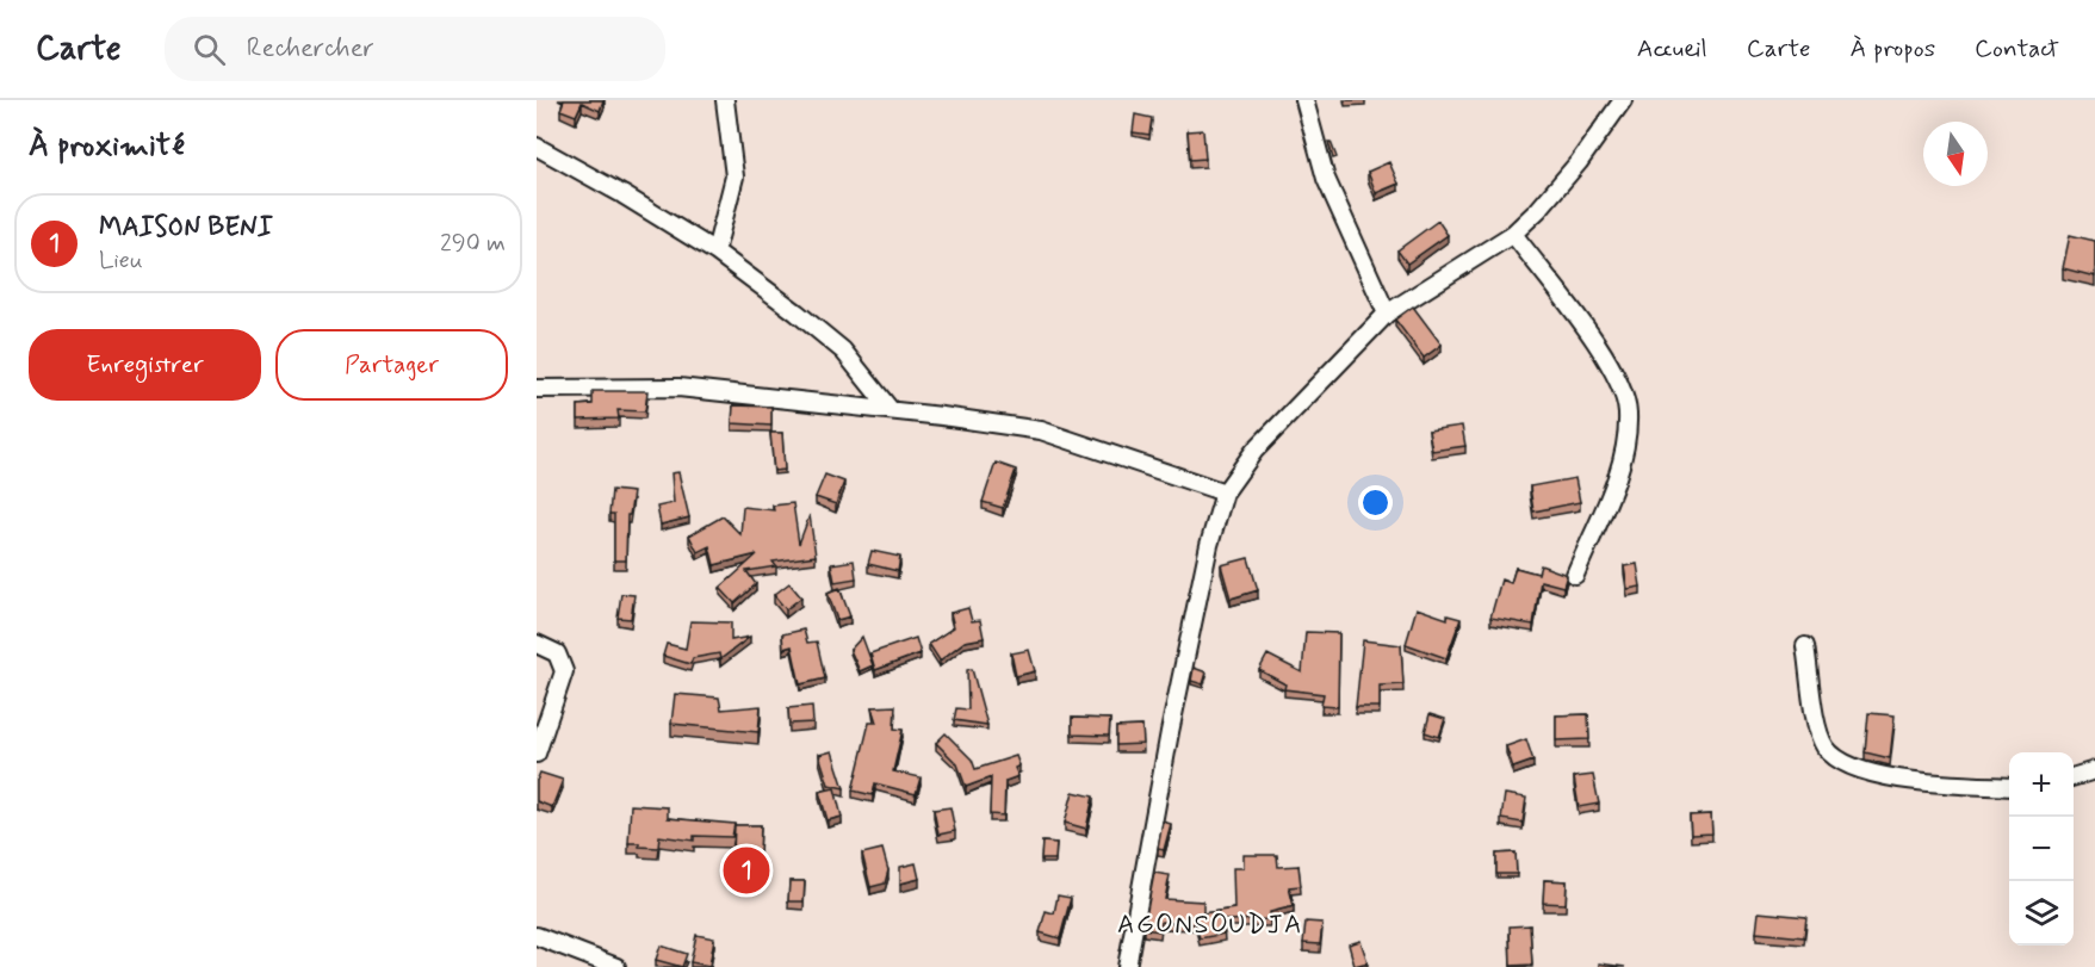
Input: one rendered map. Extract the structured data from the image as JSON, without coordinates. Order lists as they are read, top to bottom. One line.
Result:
{"districts":["AGONSOUDJA"],"north":"bottom","page":{"header":"Carte","search":"Rechercher","nav":["Accueil","Carte","À propos","Contact"],"heading":"À proximité","list":[{"mark":"1","name":"MAISON BENI","note":"Lieu","value":"290 m"}],"buttons":["Enregistrer","Partager"],"map_buttons":["+","−"],"pins":"1"}}
